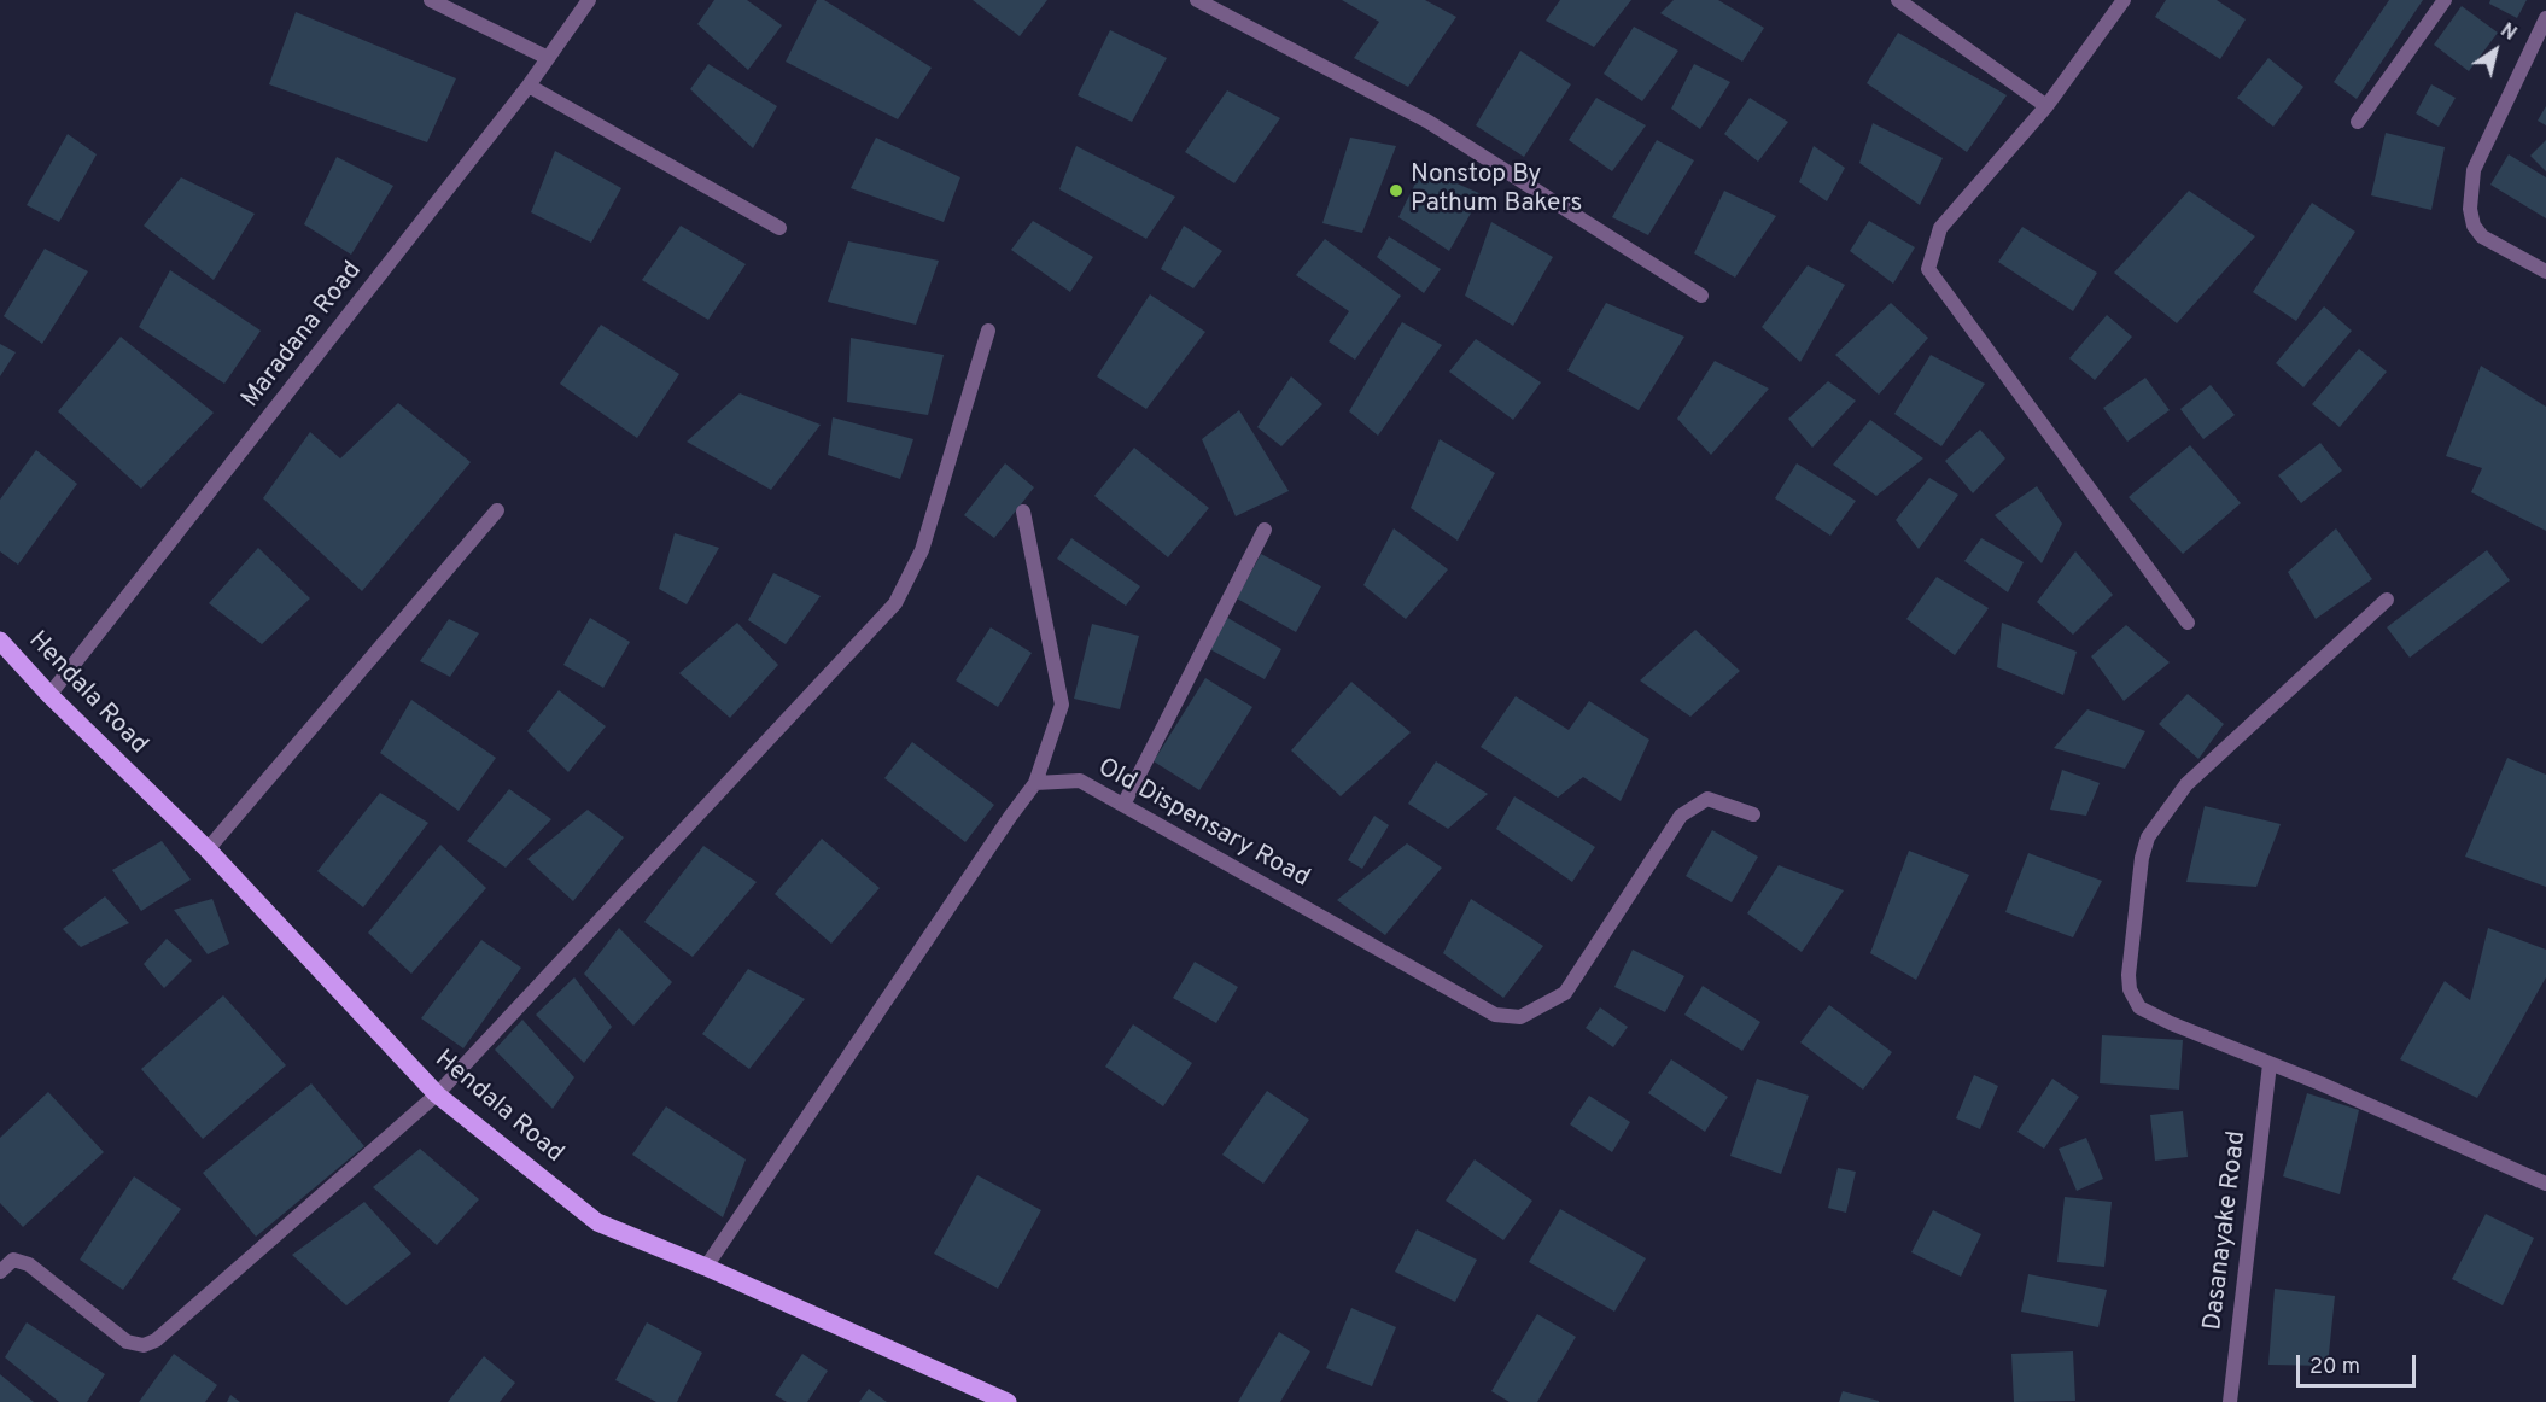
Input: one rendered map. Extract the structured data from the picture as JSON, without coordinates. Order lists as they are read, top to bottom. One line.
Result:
{"streets":{"main road":["Hendala Road"],"street":["Maradana Road","Old Dispensary Road","Dasanayake Road"]},"crossings":[["Maradana Road","Hendala Road"]],"places":["Nonstop By Pathum Bakers"],"scale_bar":"20 m","north":"top right"}
